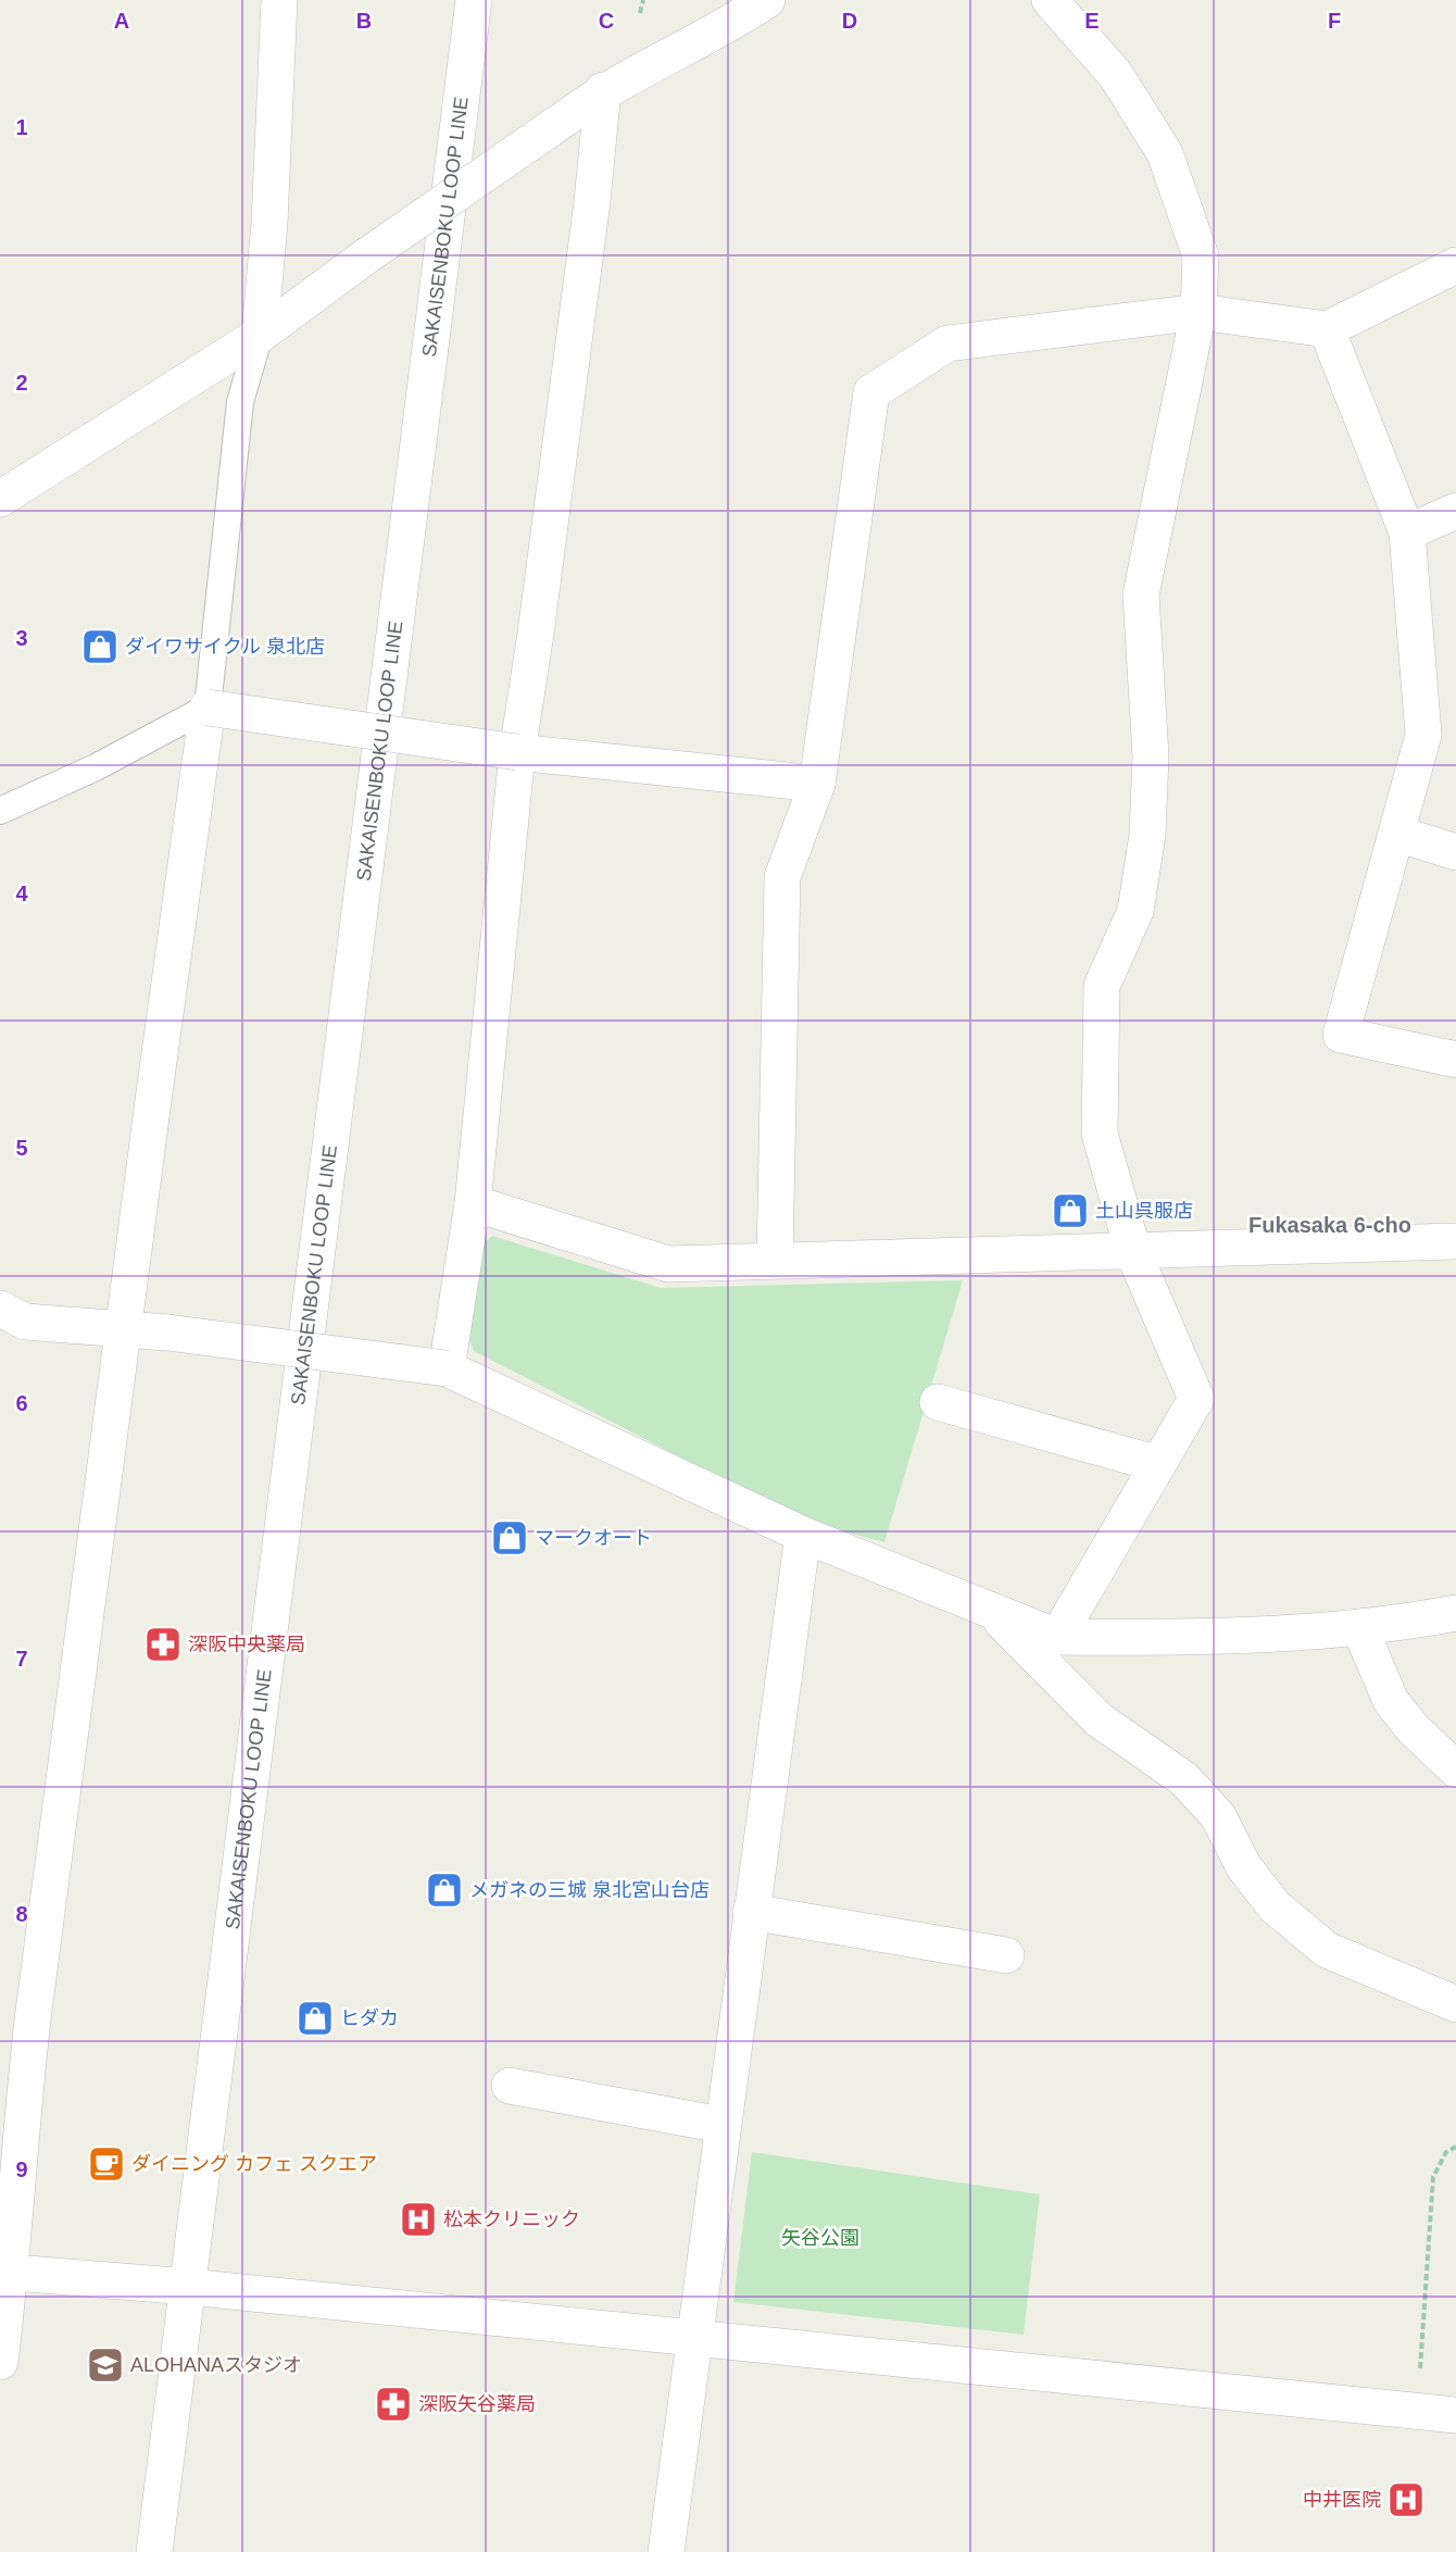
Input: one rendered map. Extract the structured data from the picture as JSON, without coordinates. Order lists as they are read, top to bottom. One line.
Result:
{"streets":{"street":["SAKAISENBOKU LOOP LINE"]},"districts":["Fukasaka 6-cho"],"parks":["矢谷公園"],"places":{"shop":["ダイワサイクル 泉北店","土山呉服店","マークオート","メガネの三城 泉北宮山台店","ヒダカ"],"pharmacy":["深阪中央薬局","深阪矢谷薬局"],"cafe":["ダイニング カフェ スクエア"],"hospital":["松本クリニック","中井医院"],"school or university":["ALOHANAスタジオ"]},"grid":{"columns":["A","B","C","D","E","F"],"rows":["1","2","3","4","5","6","7","8","9"]}}
